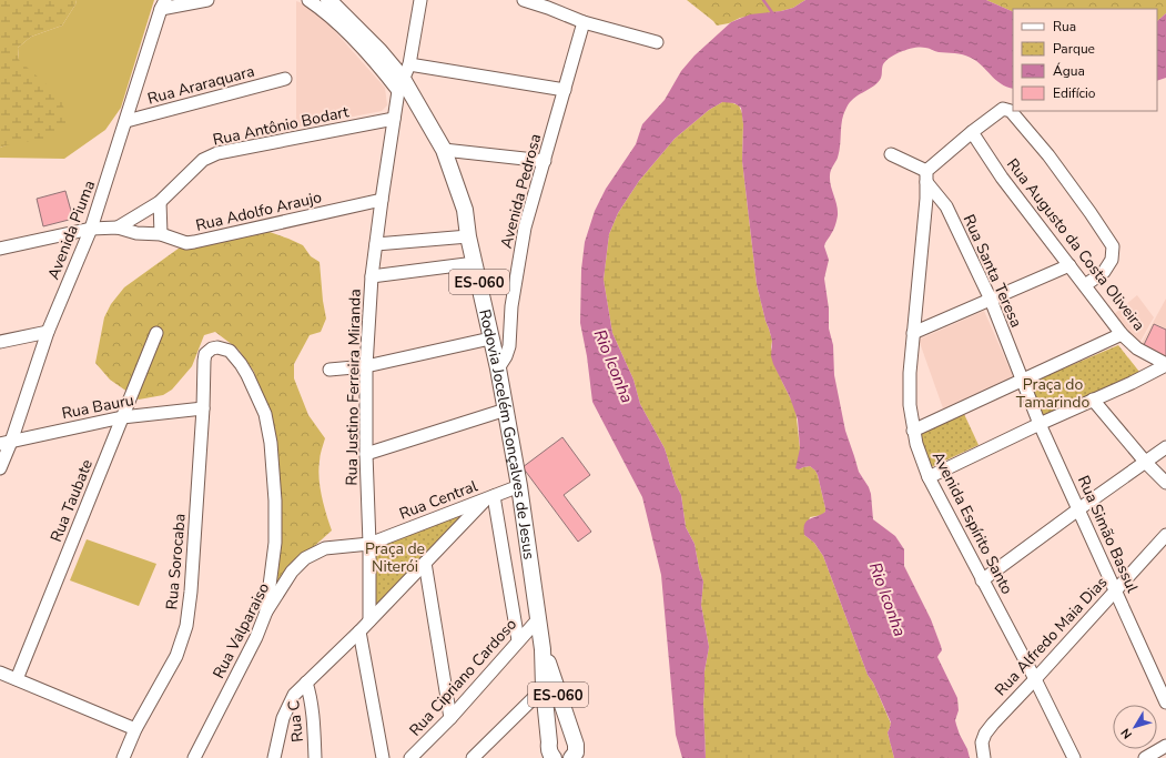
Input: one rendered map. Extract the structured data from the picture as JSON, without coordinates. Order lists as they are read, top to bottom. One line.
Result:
{"streets":{"main road":["ES-060","Rodovia Jocelém Gonçalves de Jesus"],"street":["Rua Araraquara","Rua Antônio Bodart","Avenida Pedrosa","Rua Adolfo Araujo","Avenida Piuma","Rua Augusto da Costa Oliveira","Rua Santa Teresa","Rua Justino Ferreira Miranda","Rua Bauru","Rua Central","Rua Taubate","Avenida Espírito Santo","Rua Simão Bassul","Rua Sorocaba","Rua Valparaiso","Rua Alfredo Maia Dias","Rua Cipriano Cardoso","Rua C"]},"crossings":[["Rua Araraquara","Avenida Piuma"],["Rua Antônio Bodart","Rua Adolfo Araujo"],["Rua Antônio Bodart","Rua Justino Ferreira Miranda"],["Avenida Pedrosa","Rodovia Jocelém Gonçalves de Jesus"],["Rua Adolfo Araujo","Avenida Piuma"],["Rua Adolfo Araujo","Rua Justino Ferreira Miranda"],["Avenida Piuma","Rua Bauru"],["Rua Santa Teresa","Avenida Espírito Santo"],["Rua Santa Teresa","Rua Simão Bassul"],["ES-060","Rodovia Jocelém Gonçalves de Jesus"],["Rua Justino Ferreira Miranda","Rodovia Jocelém Gonçalves de Jesus"],["Rua Justino Ferreira Miranda","Rua Central"],["Rua Justino Ferreira Miranda","Rua Valparaiso"],["Rua Bauru","Rua Taubate"],["Rua Bauru","Rua Sorocaba"],["Rodovia Jocelém Gonçalves de Jesus","Rua Central"],["Rodovia Jocelém Gonçalves de Jesus","Rua Cipriano Cardoso"],["Rua Central","Rua Valparaiso"],["Avenida Espírito Santo","Rua Alfredo Maia Dias"],["Rua Simão Bassul","Rua Alfredo Maia Dias"],["Rua Sorocaba","Rua Valparaiso"]],"water":["Rio Iconha"],"parks":["Praça do Tamarindo","Praça de Niterói"],"legend":["Rua","Parque","Água","Edifício"],"north":"bottom left"}
